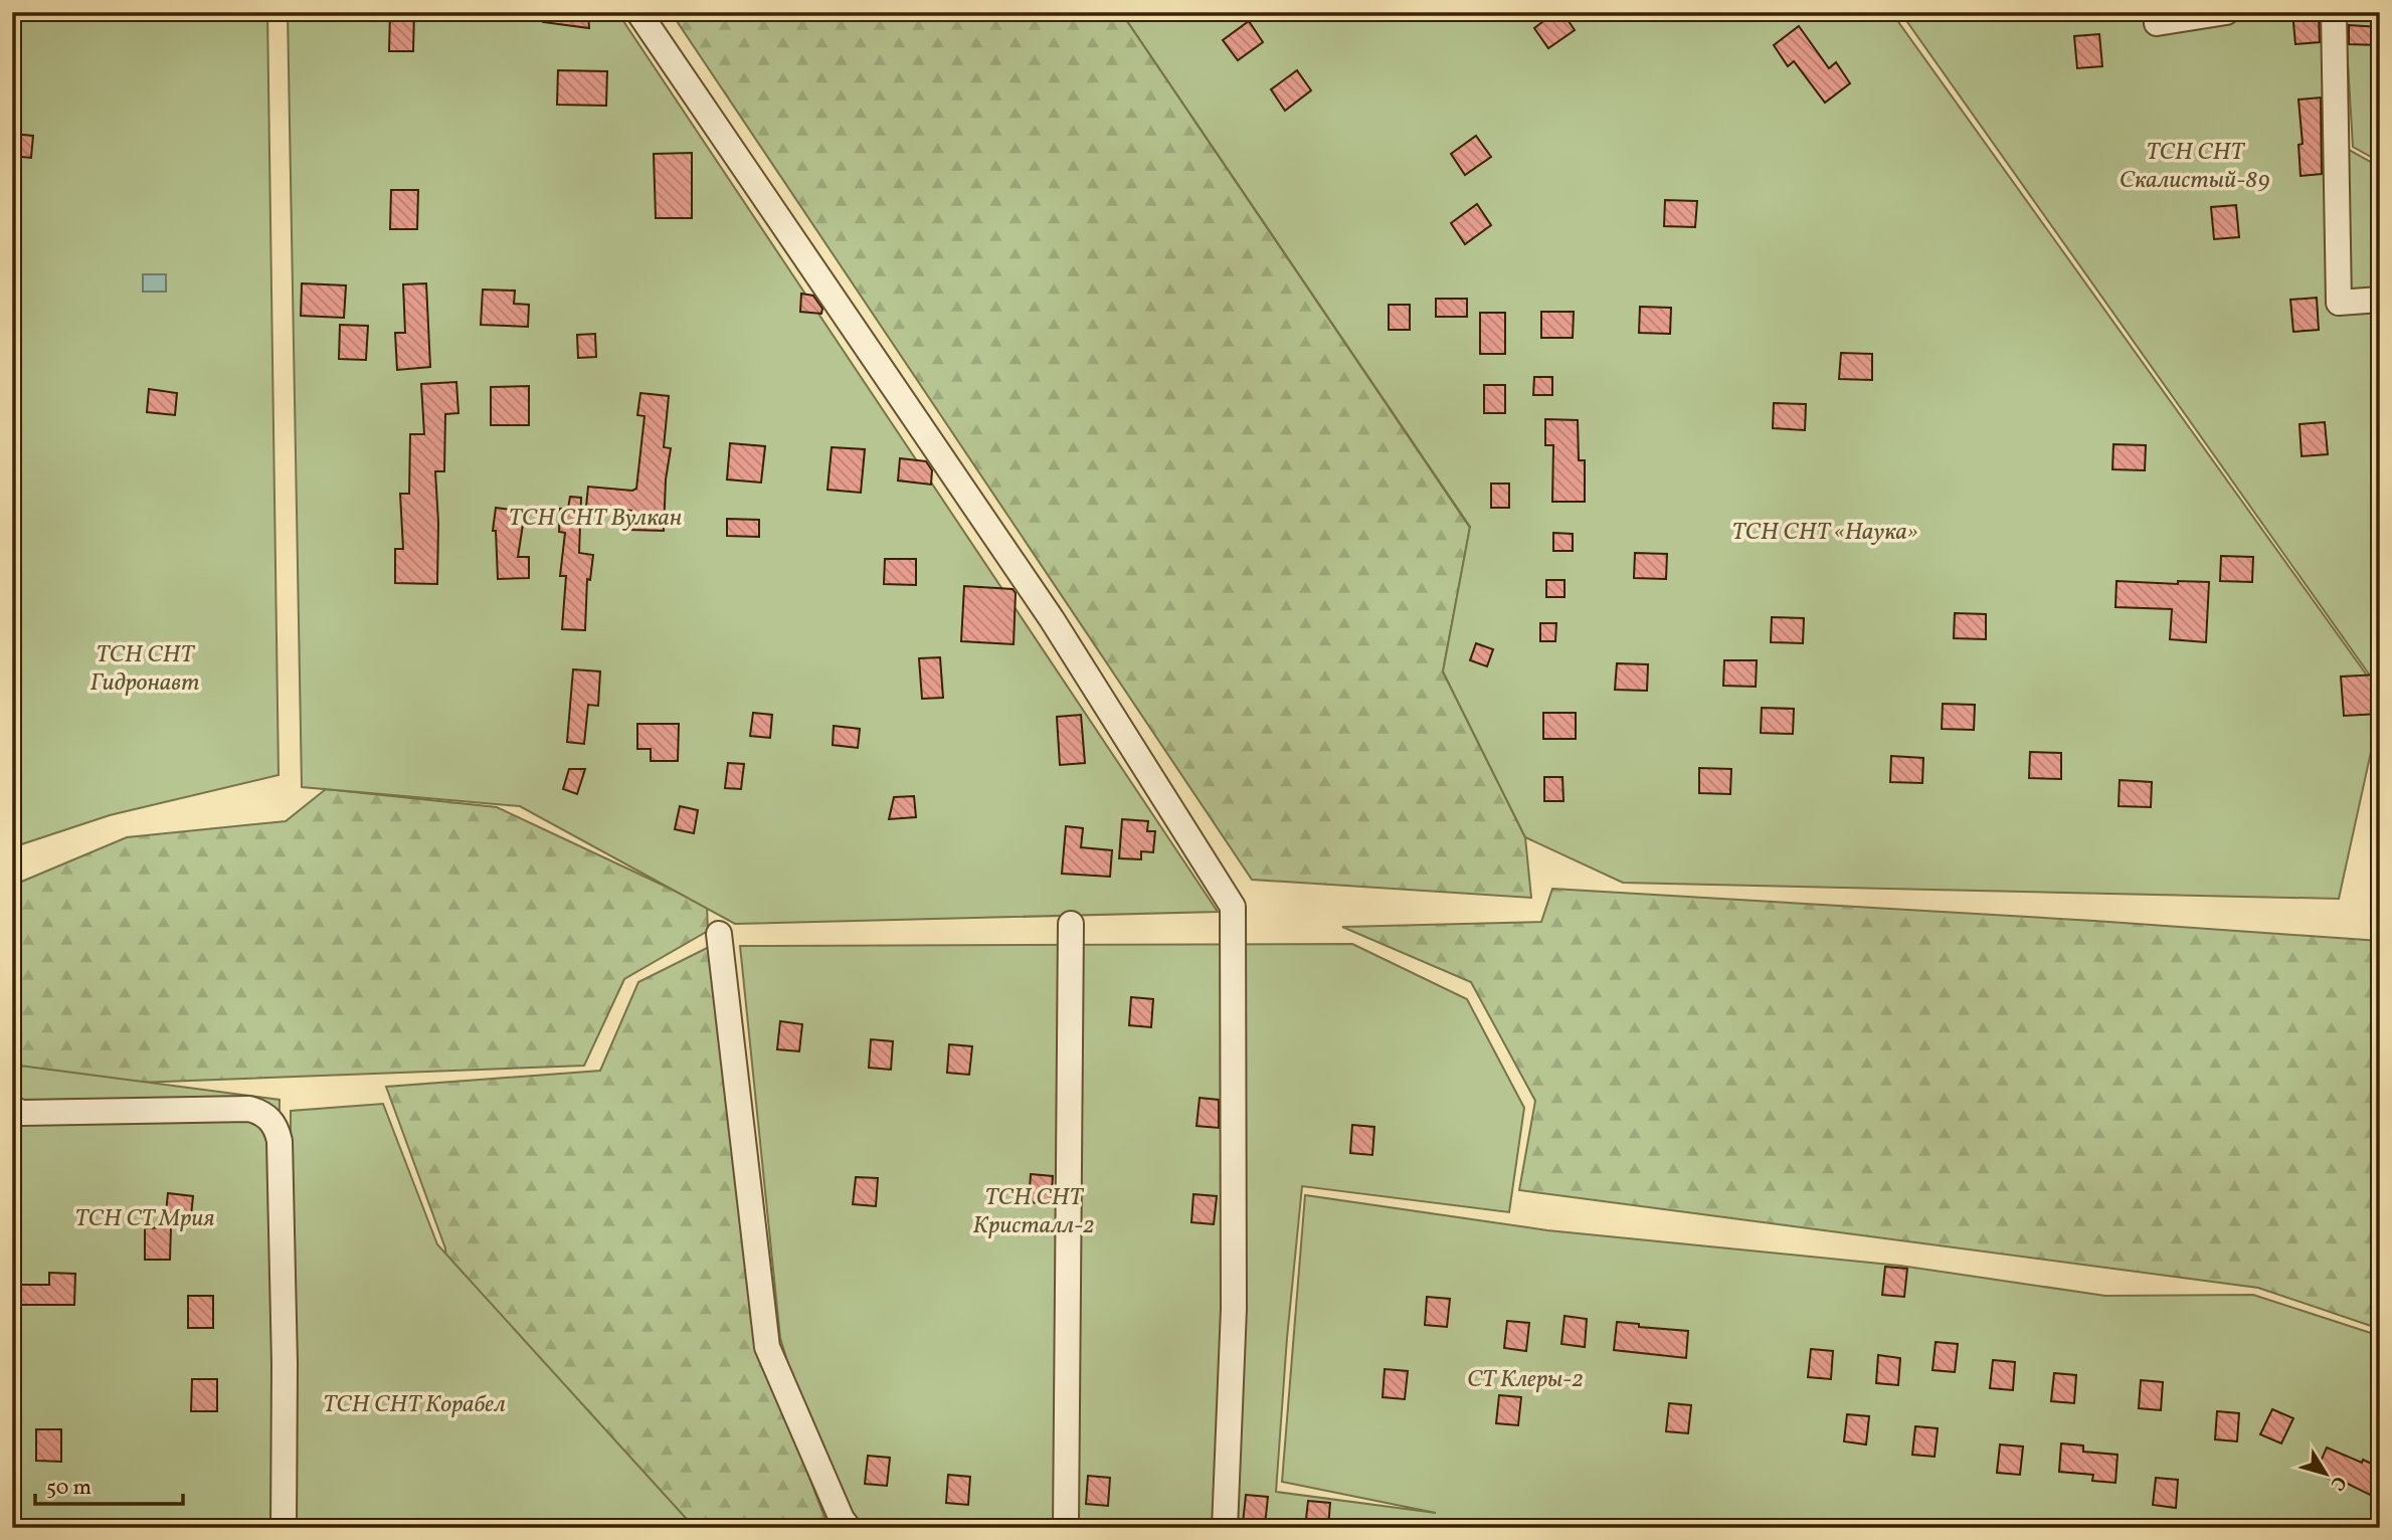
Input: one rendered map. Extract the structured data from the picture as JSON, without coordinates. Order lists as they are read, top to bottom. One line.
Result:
{"parks":["ТСН СНТ Скалистый-89","ТСН СНТ Вулкан","ТСН СНТ «Наука»","ТСН СНТ Гидронавт","ТСН СНТ Кристалл-2","ТСН СТ Мрия","СТ Клеры-2","ТСН СНТ Корабел"],"scale_bar":"50 m","north":"bottom right"}
